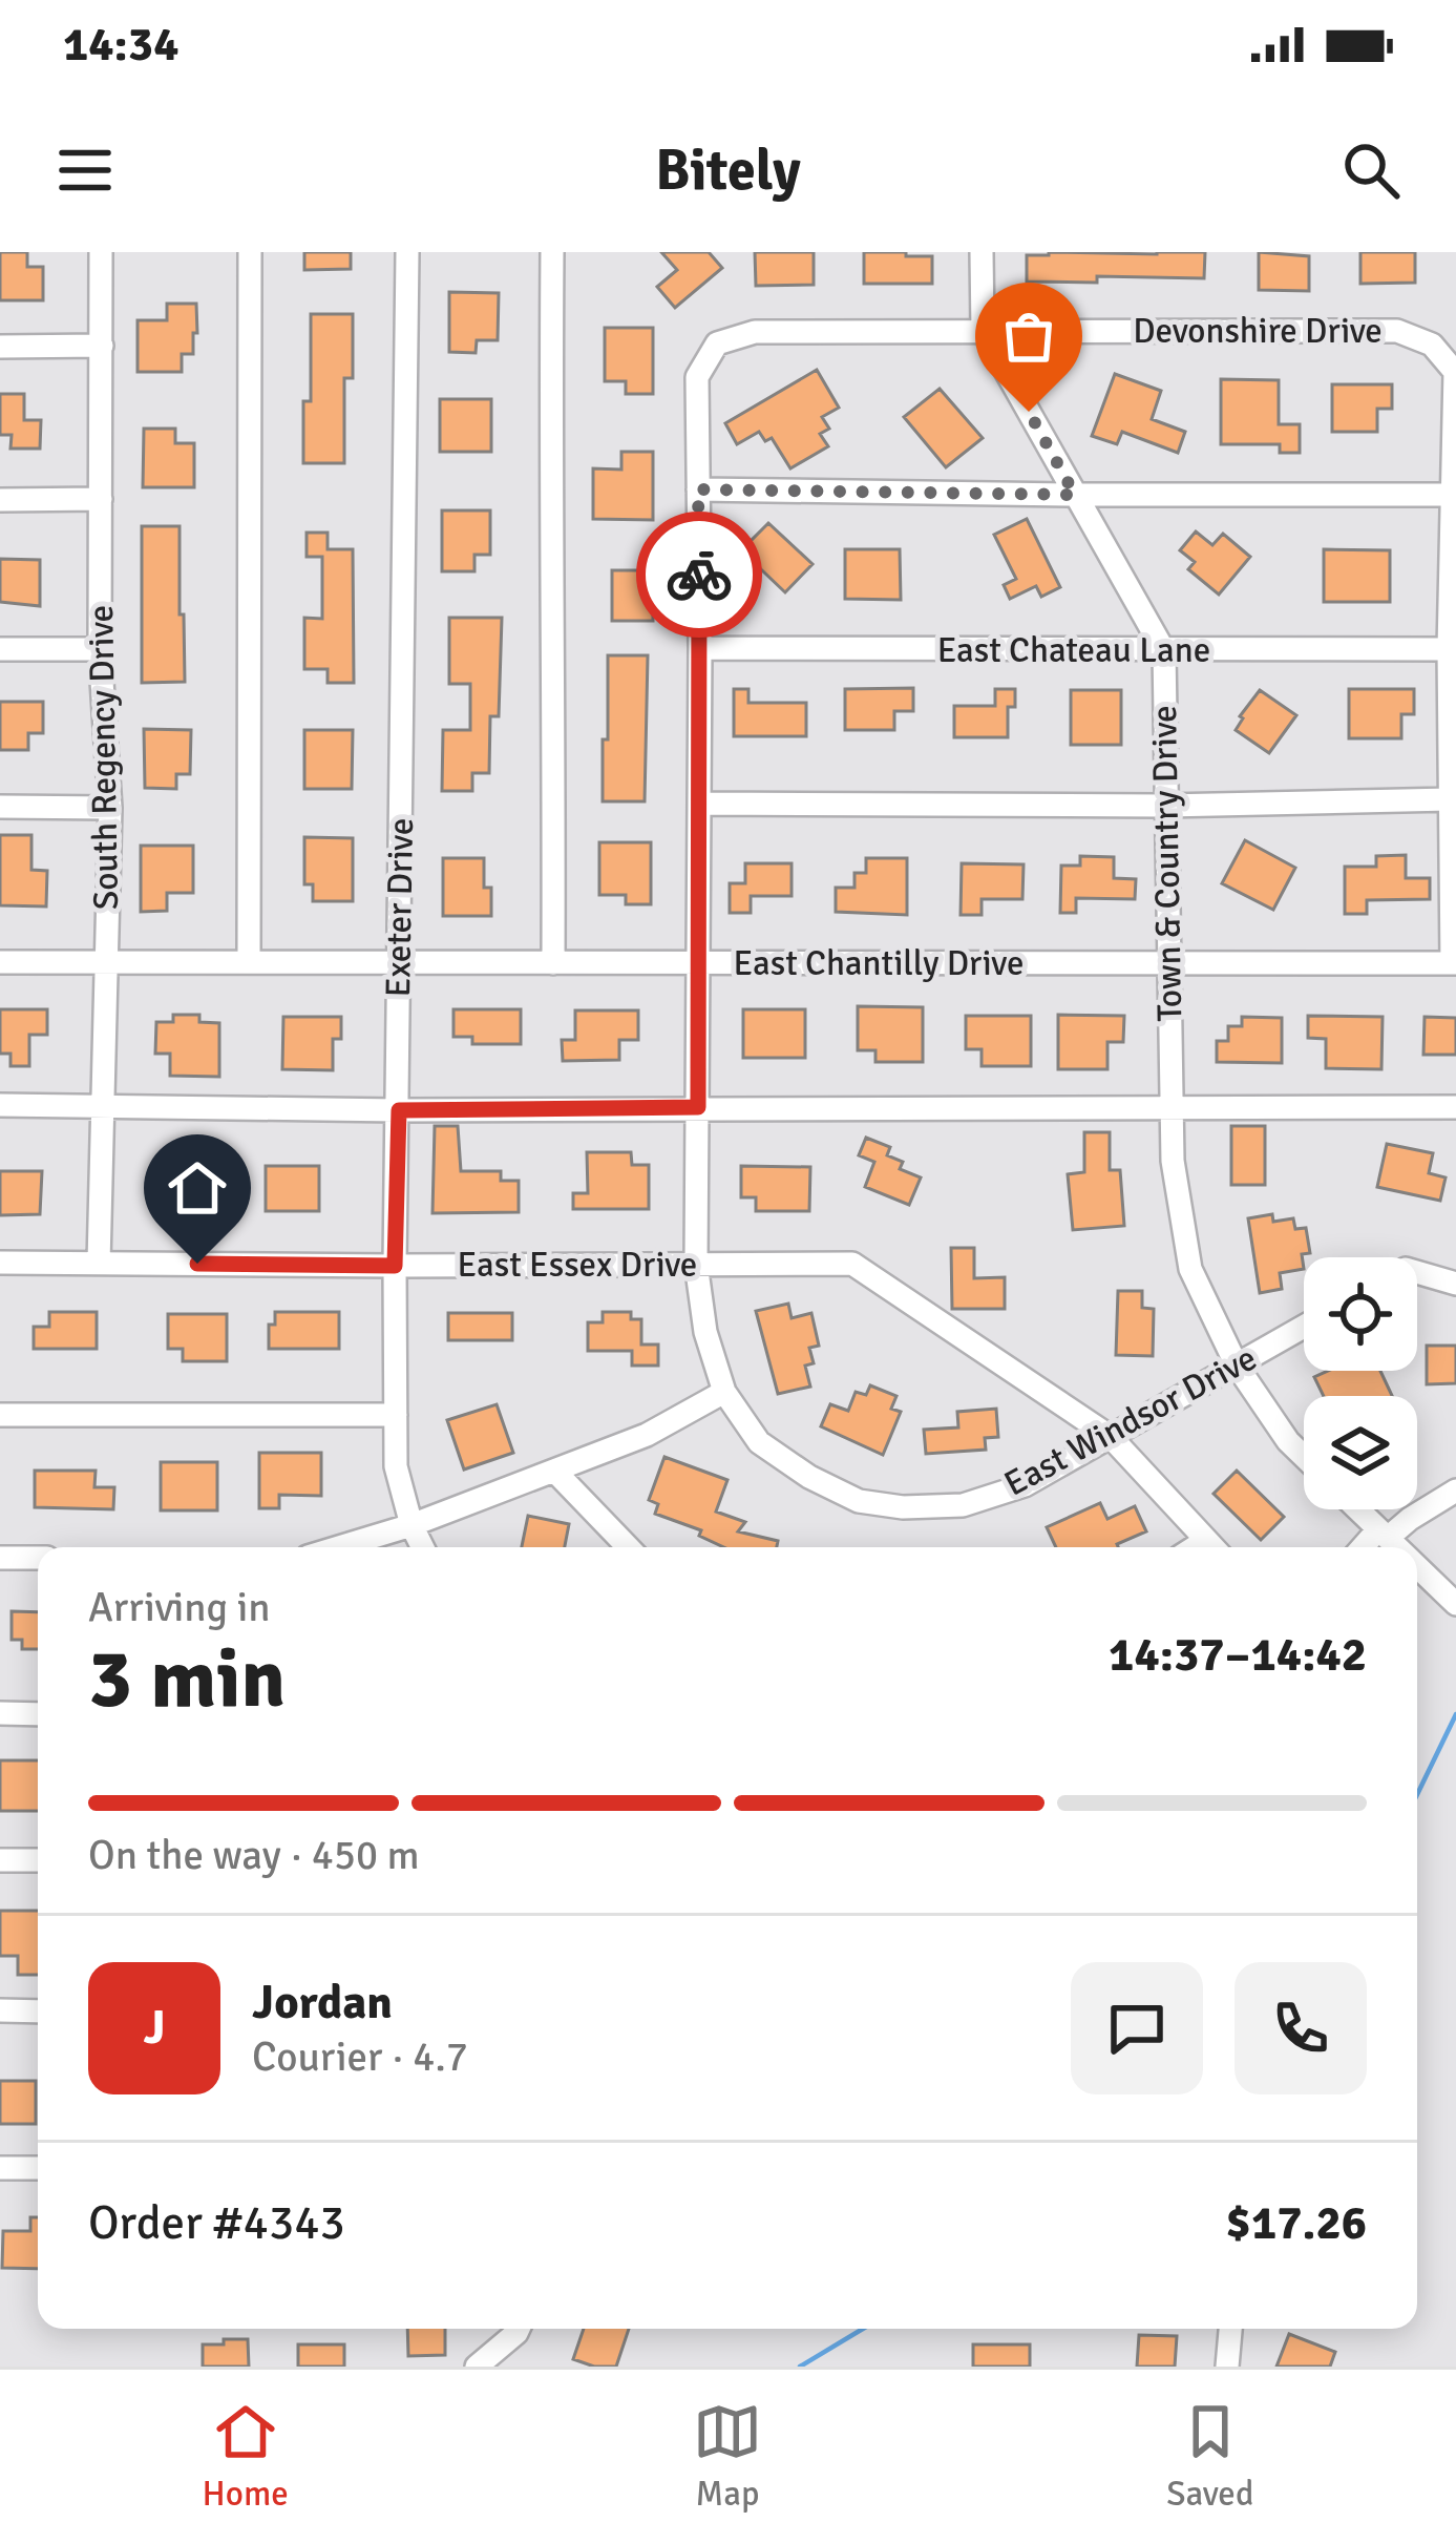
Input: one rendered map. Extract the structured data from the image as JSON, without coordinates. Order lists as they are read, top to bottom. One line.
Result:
{"streets":{"street":["Devonshire Drive","East Chateau Lane","South Regency Drive","Town & Country Drive","Exeter Drive","East Chantilly Drive","East Essex Drive","East Windsor Drive"]},"crossings":[["Devonshire Drive","East Chateau Lane"],["Devonshire Drive","Town & Country Drive"],["Devonshire Drive","East Chantilly Drive"],["Devonshire Drive","East Windsor Drive"],["East Chateau Lane","Town & Country Drive"],["East Chateau Lane","East Windsor Drive"],["South Regency Drive","East Chantilly Drive"],["South Regency Drive","East Essex Drive"],["Town & Country Drive","East Chantilly Drive"],["Town & Country Drive","East Windsor Drive"],["Exeter Drive","East Chantilly Drive"],["Exeter Drive","East Essex Drive"],["East Chantilly Drive","East Windsor Drive"],["East Essex Drive","East Windsor Drive"]],"page":{"status":"14:34","header":"Bitely","heading":["3 min","Arriving in","14:37–14:42"],"panel":["Jordan","Courier · 4.7","Order #4343","$17.26"],"bar":"On the way · 450 m","round":"J","tabs":["Home","Map","Saved"]}}
